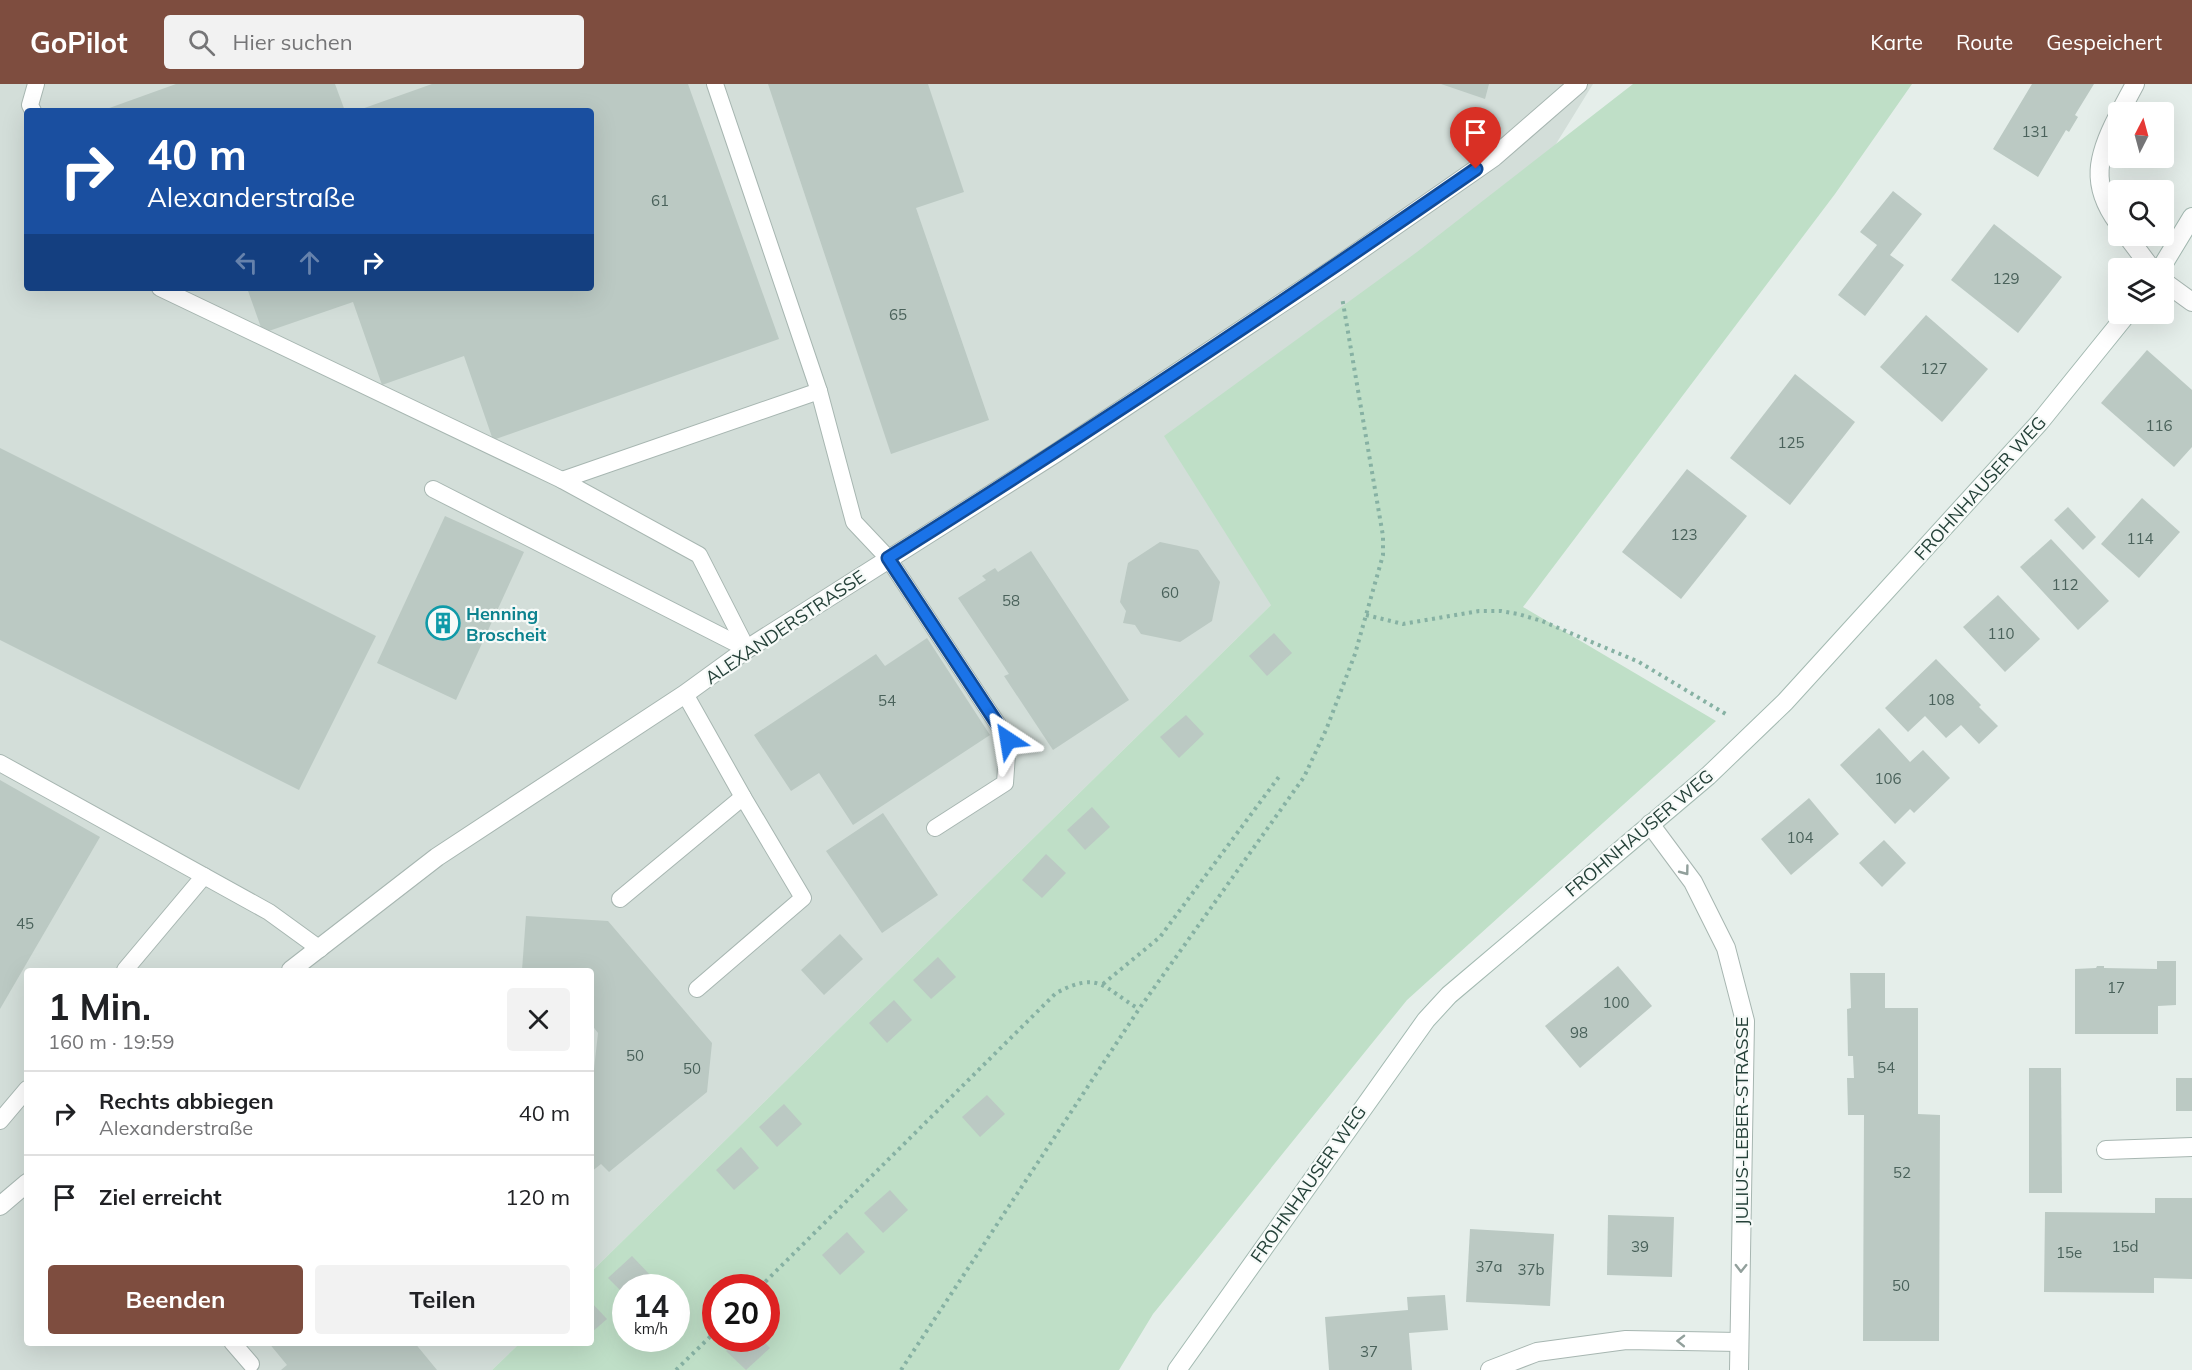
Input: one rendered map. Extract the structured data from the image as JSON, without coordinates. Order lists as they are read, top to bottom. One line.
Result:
{"streets":{"street":["FROHNHAUSER WEG","ALEXANDERSTRASSE","JULIUS-LEBER-STRASSE"]},"crossings":[["FROHNHAUSER WEG","JULIUS-LEBER-STRASSE"]],"one_way":["JULIUS-LEBER-STRASSE"],"places":{"building":["Henning Broscheit"]},"house_numbers":["131","61","129","65","127","116","125","123","114","112","60","58","110","108","54","106","104","45","17","100","98","50","54","50","52","39","15d","15e","37a","37b","50","37"],"north":"top","page":{"header":"GoPilot","search":"Hier suchen","nav":["Karte","Route","Gespeichert"],"turn":["40 m","Alexanderstraße"],"heading":["1 Min.","160 m · 19:59"],"list":[{"name":"Rechts abbiegen","note":"Alexanderstraße","value":"40 m"},{"name":"Ziel erreicht","value":"120 m"}],"buttons":["Beenden","Teilen"],"speed":"14 km/h","limit":"20"}}
